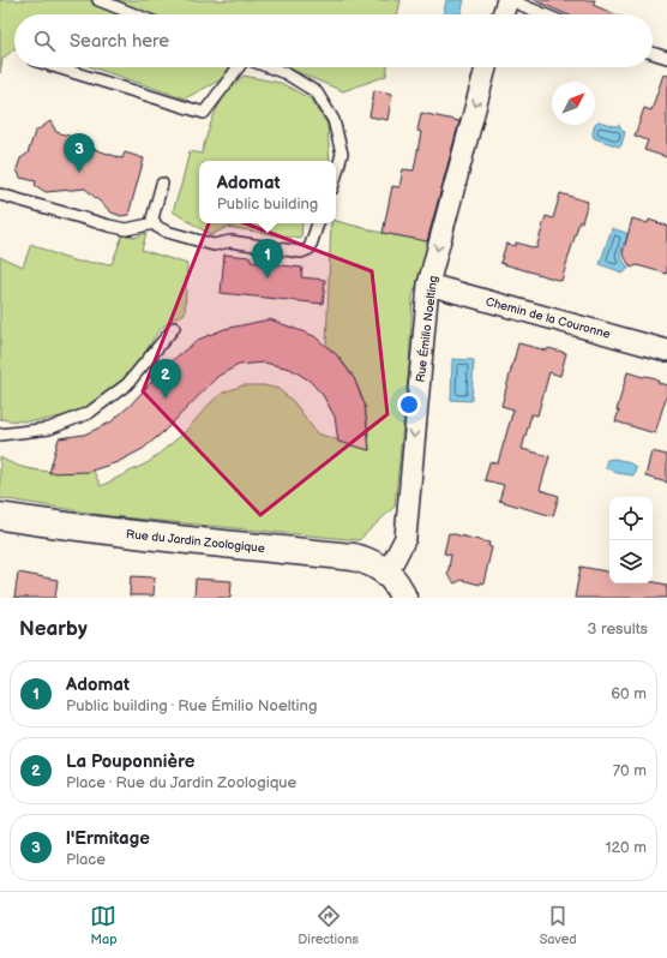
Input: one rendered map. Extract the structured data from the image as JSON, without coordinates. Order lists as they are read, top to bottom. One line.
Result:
{"streets":{"main road":["Rue du Jardin Zoologique"],"street":["Chemin de la Couronne","Rue Émilio Noelting"]},"crossings":[["Chemin de la Couronne","Rue Émilio Noelting"],["Rue Émilio Noelting","Rue du Jardin Zoologique"]],"one_way":["Rue Émilio Noelting"],"north":"top right","page":{"search":"Search here","pins":["3","1","2"],"popup":["Adomat","Public building"],"heading":["Nearby","3 results"],"list":[{"mark":"1","name":"Adomat","note":"Public building · Rue Émilio Noelting","value":"60 m"},{"mark":"2","name":"La Pouponnière","note":"Place · Rue du Jardin Zoologique","value":"70 m"},{"mark":"3","name":"l'Ermitage","note":"Place","value":"120 m"}],"nav":["Map","Directions","Saved"]}}
